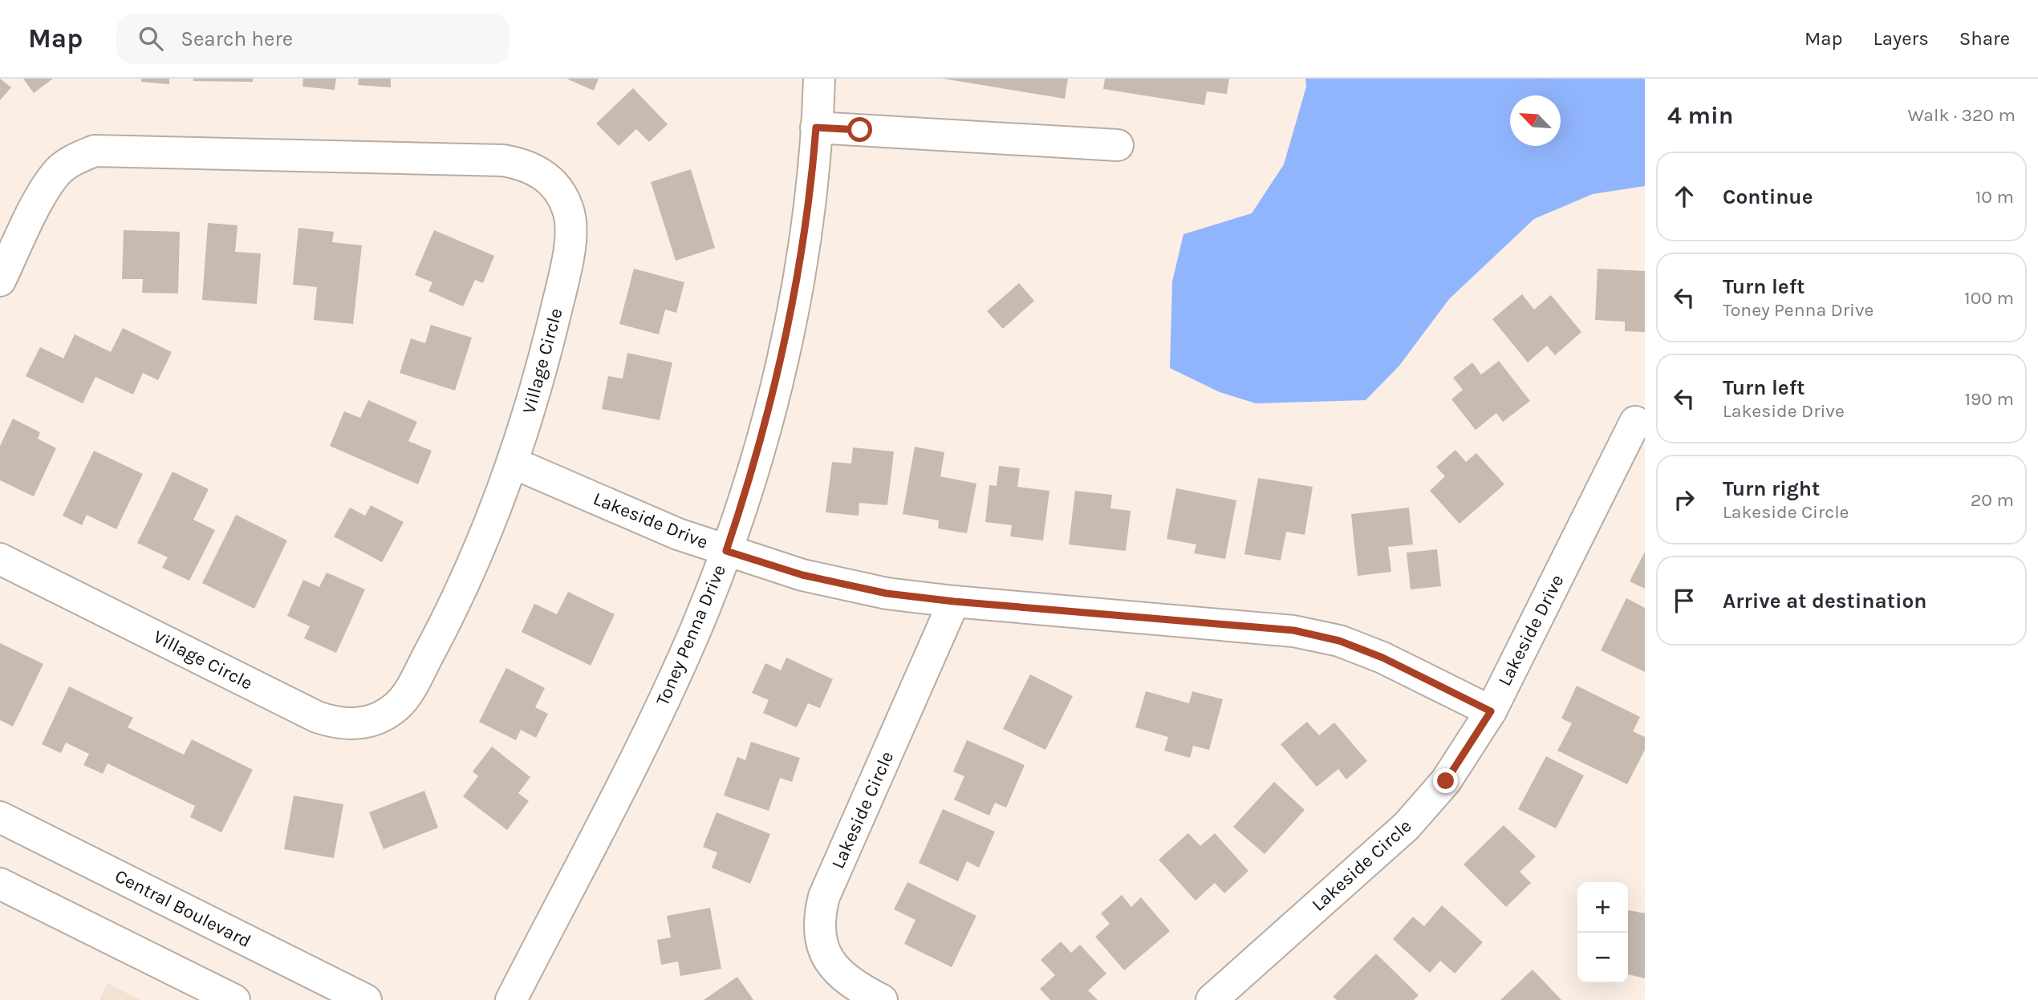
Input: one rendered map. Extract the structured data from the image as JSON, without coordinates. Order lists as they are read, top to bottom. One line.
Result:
{"streets":{"street":["Village Circle","Lakeside Drive","Toney Penna Drive","Lakeside Circle","Central Boulevard"]},"crossings":[["Village Circle","Lakeside Drive"],["Lakeside Drive","Toney Penna Drive"],["Lakeside Drive","Lakeside Circle"]],"north":"top left","page":{"header":"Map","search":"Search here","nav":["Map","Layers","Share"],"heading":["4 min","Walk · 320 m"],"list":[["Continue","10 m"],["Turn left","Toney Penna Drive","100 m"],["Turn left","Lakeside Drive","190 m"],["Turn right","Lakeside Circle","20 m"],"Arrive at destination"],"map_buttons":["+","−"]}}
